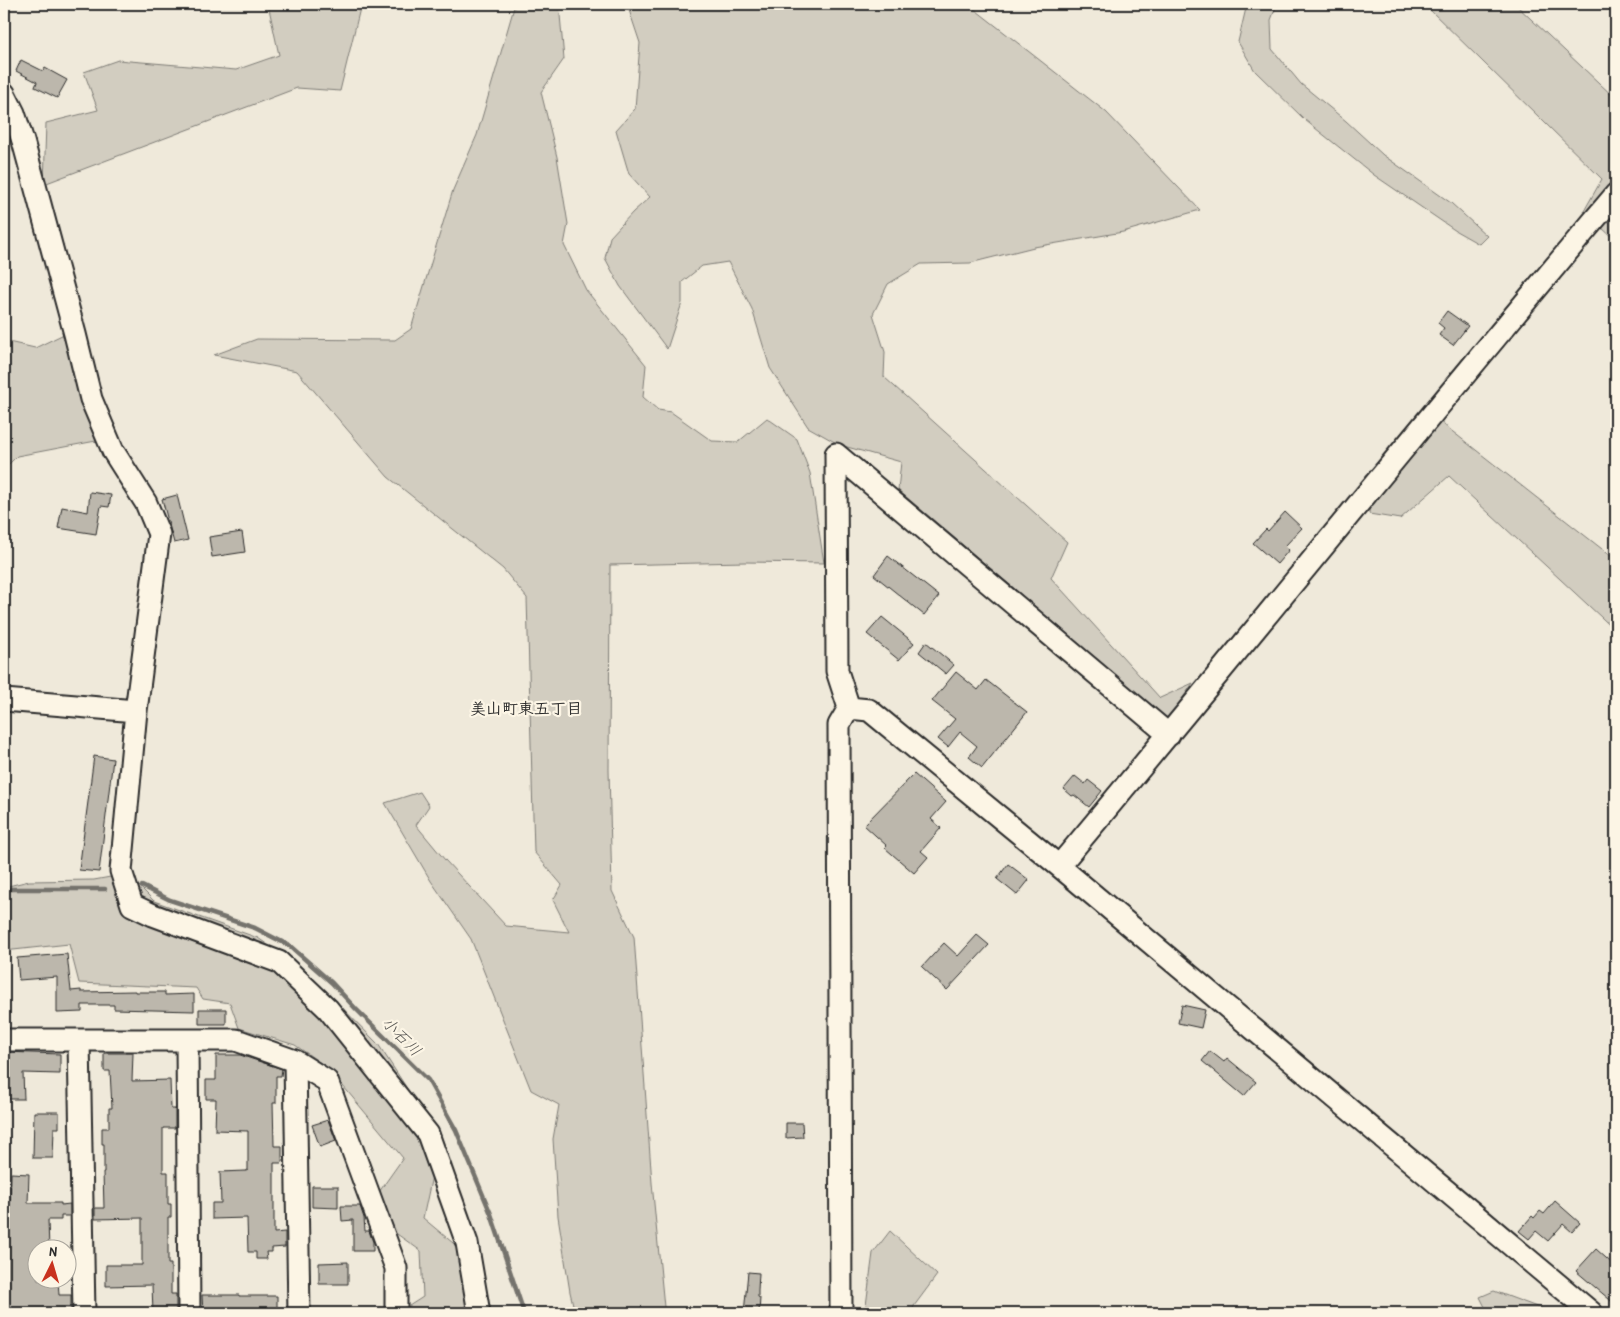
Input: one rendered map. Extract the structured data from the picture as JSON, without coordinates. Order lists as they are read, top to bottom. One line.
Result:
{"districts":["美山町東五丁目"],"water":["小石川"],"north":"top"}
